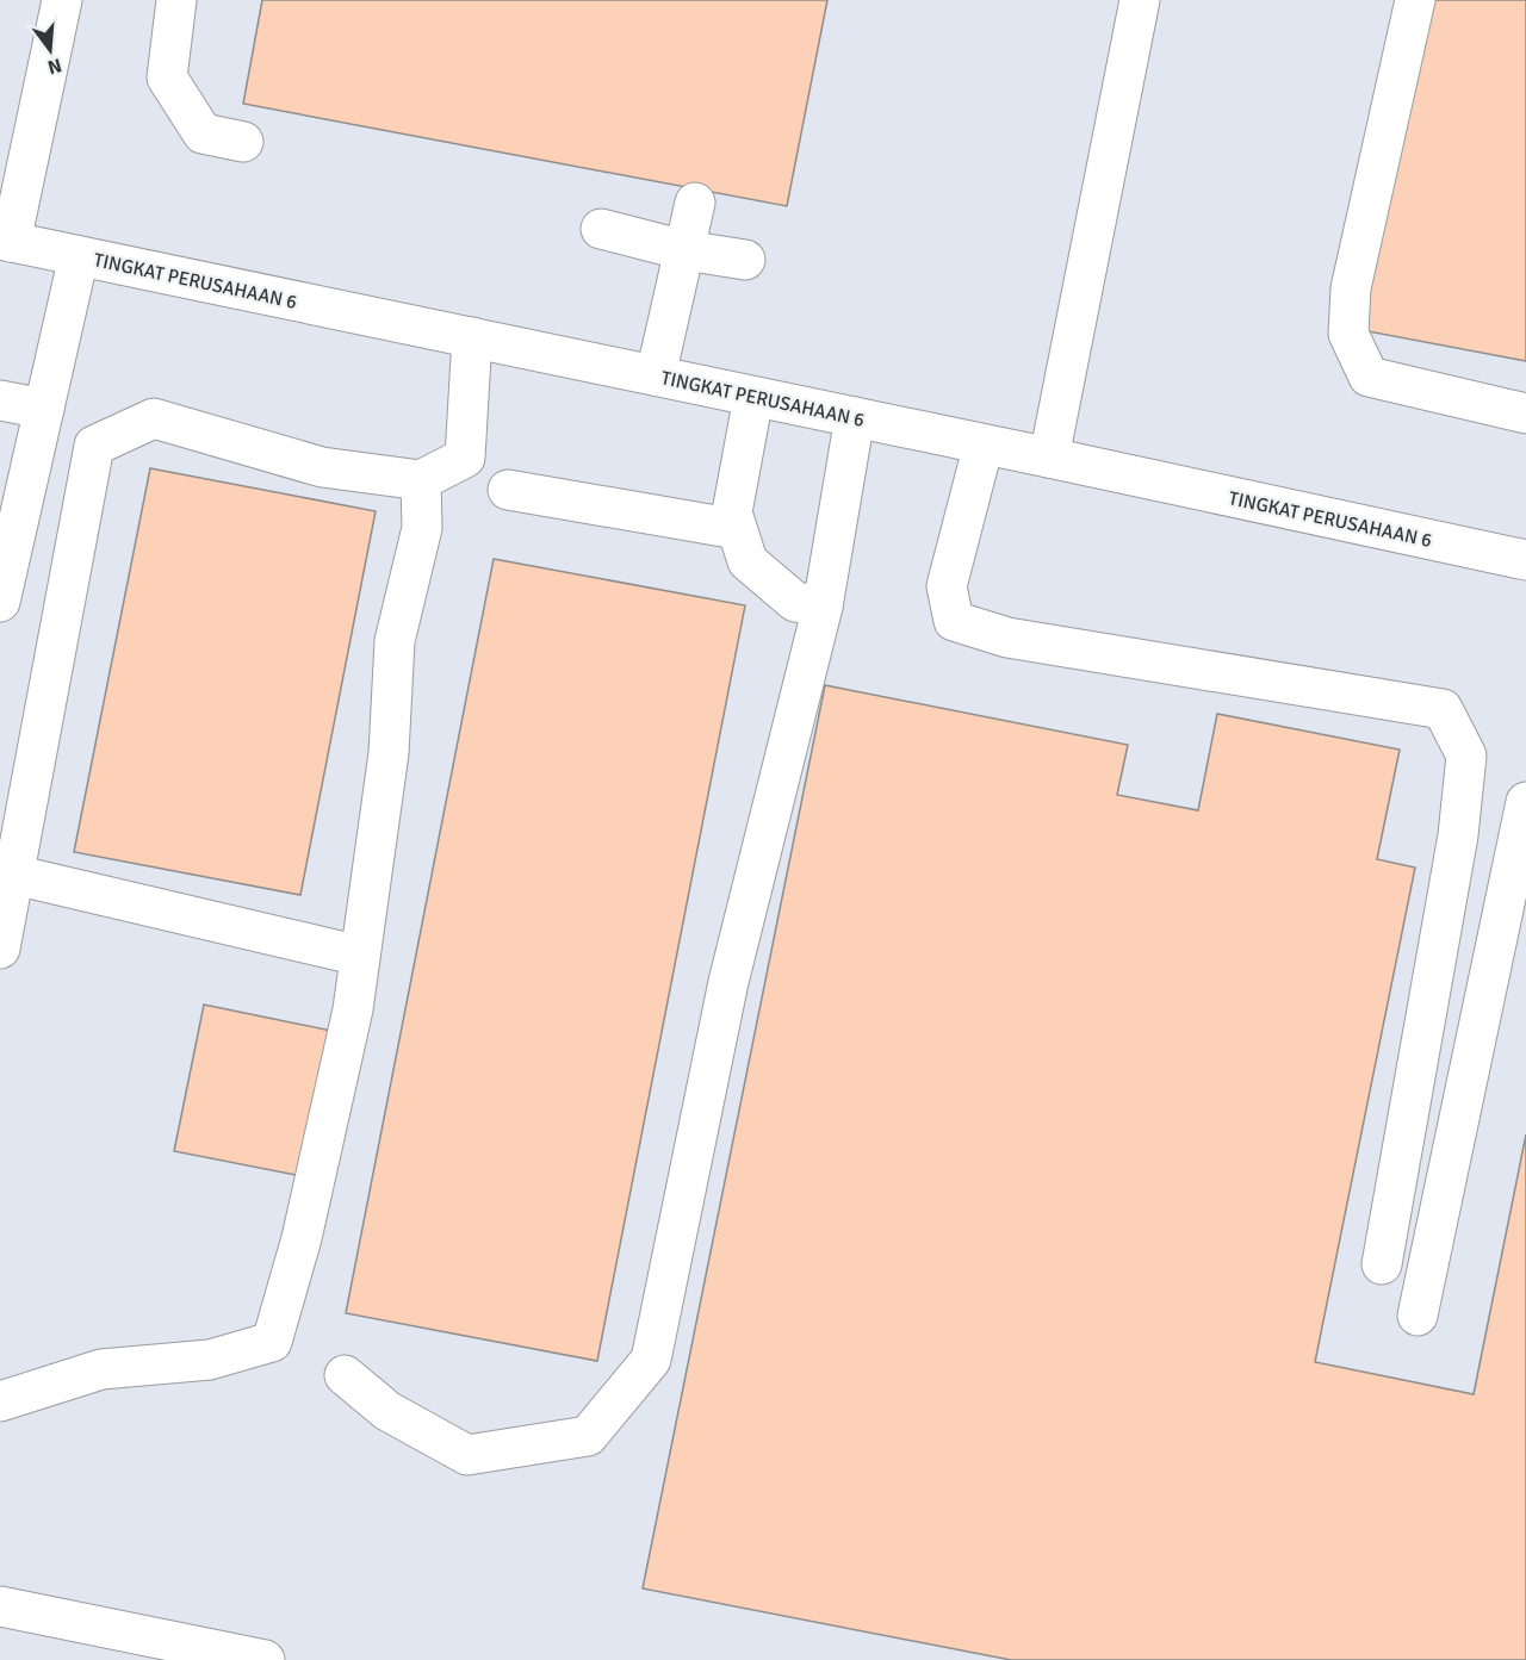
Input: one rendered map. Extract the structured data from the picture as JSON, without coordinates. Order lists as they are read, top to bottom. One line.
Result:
{"streets":{"street":["TINGKAT PERUSAHAAN 6"]},"north":"bottom"}
